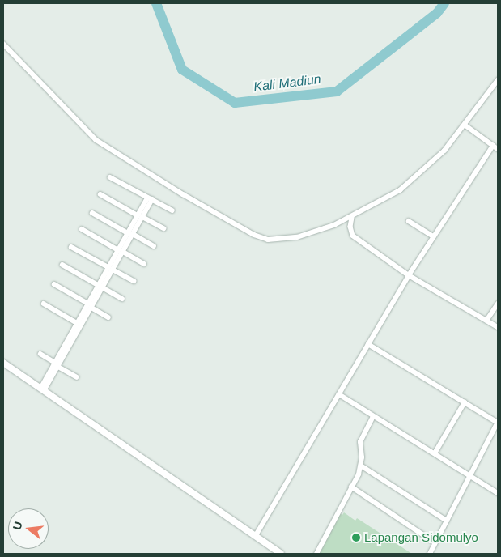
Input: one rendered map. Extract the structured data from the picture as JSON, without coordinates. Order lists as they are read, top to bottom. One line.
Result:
{"water":["Kali Madiun"],"places":["Lapangan Sidomulyo"],"north":"left"}
